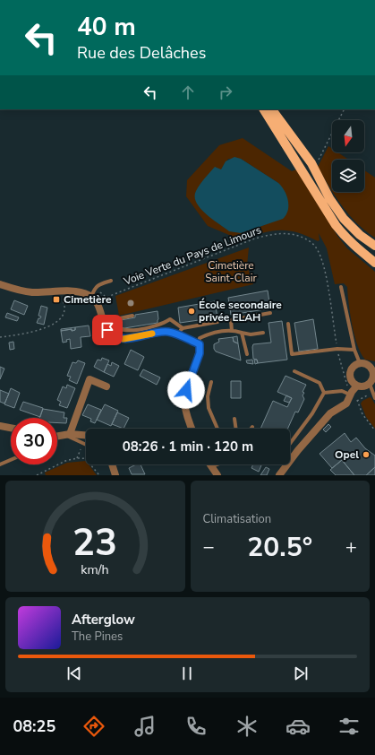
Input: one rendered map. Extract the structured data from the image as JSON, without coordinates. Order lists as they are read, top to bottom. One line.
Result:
{"streets":{"path":["Voie Verte du Pays de Limours"]},"parks":["Cimetière Saint-Clair"],"places":{"transit":["Cimetière"],"other":["École secondaire privée ELAH","Opel"]},"north":"bottom","page":{"turn":["40 m","Rue des Delâches"],"limit":"30","trip":"08:26 · 1 min · 120 m","tile":"Climatisation","heat":["−","20.5°","+"],"song":["Afterglow","The Pines"],"tabs":"08:25","gauge":["23","km/h"]}}
